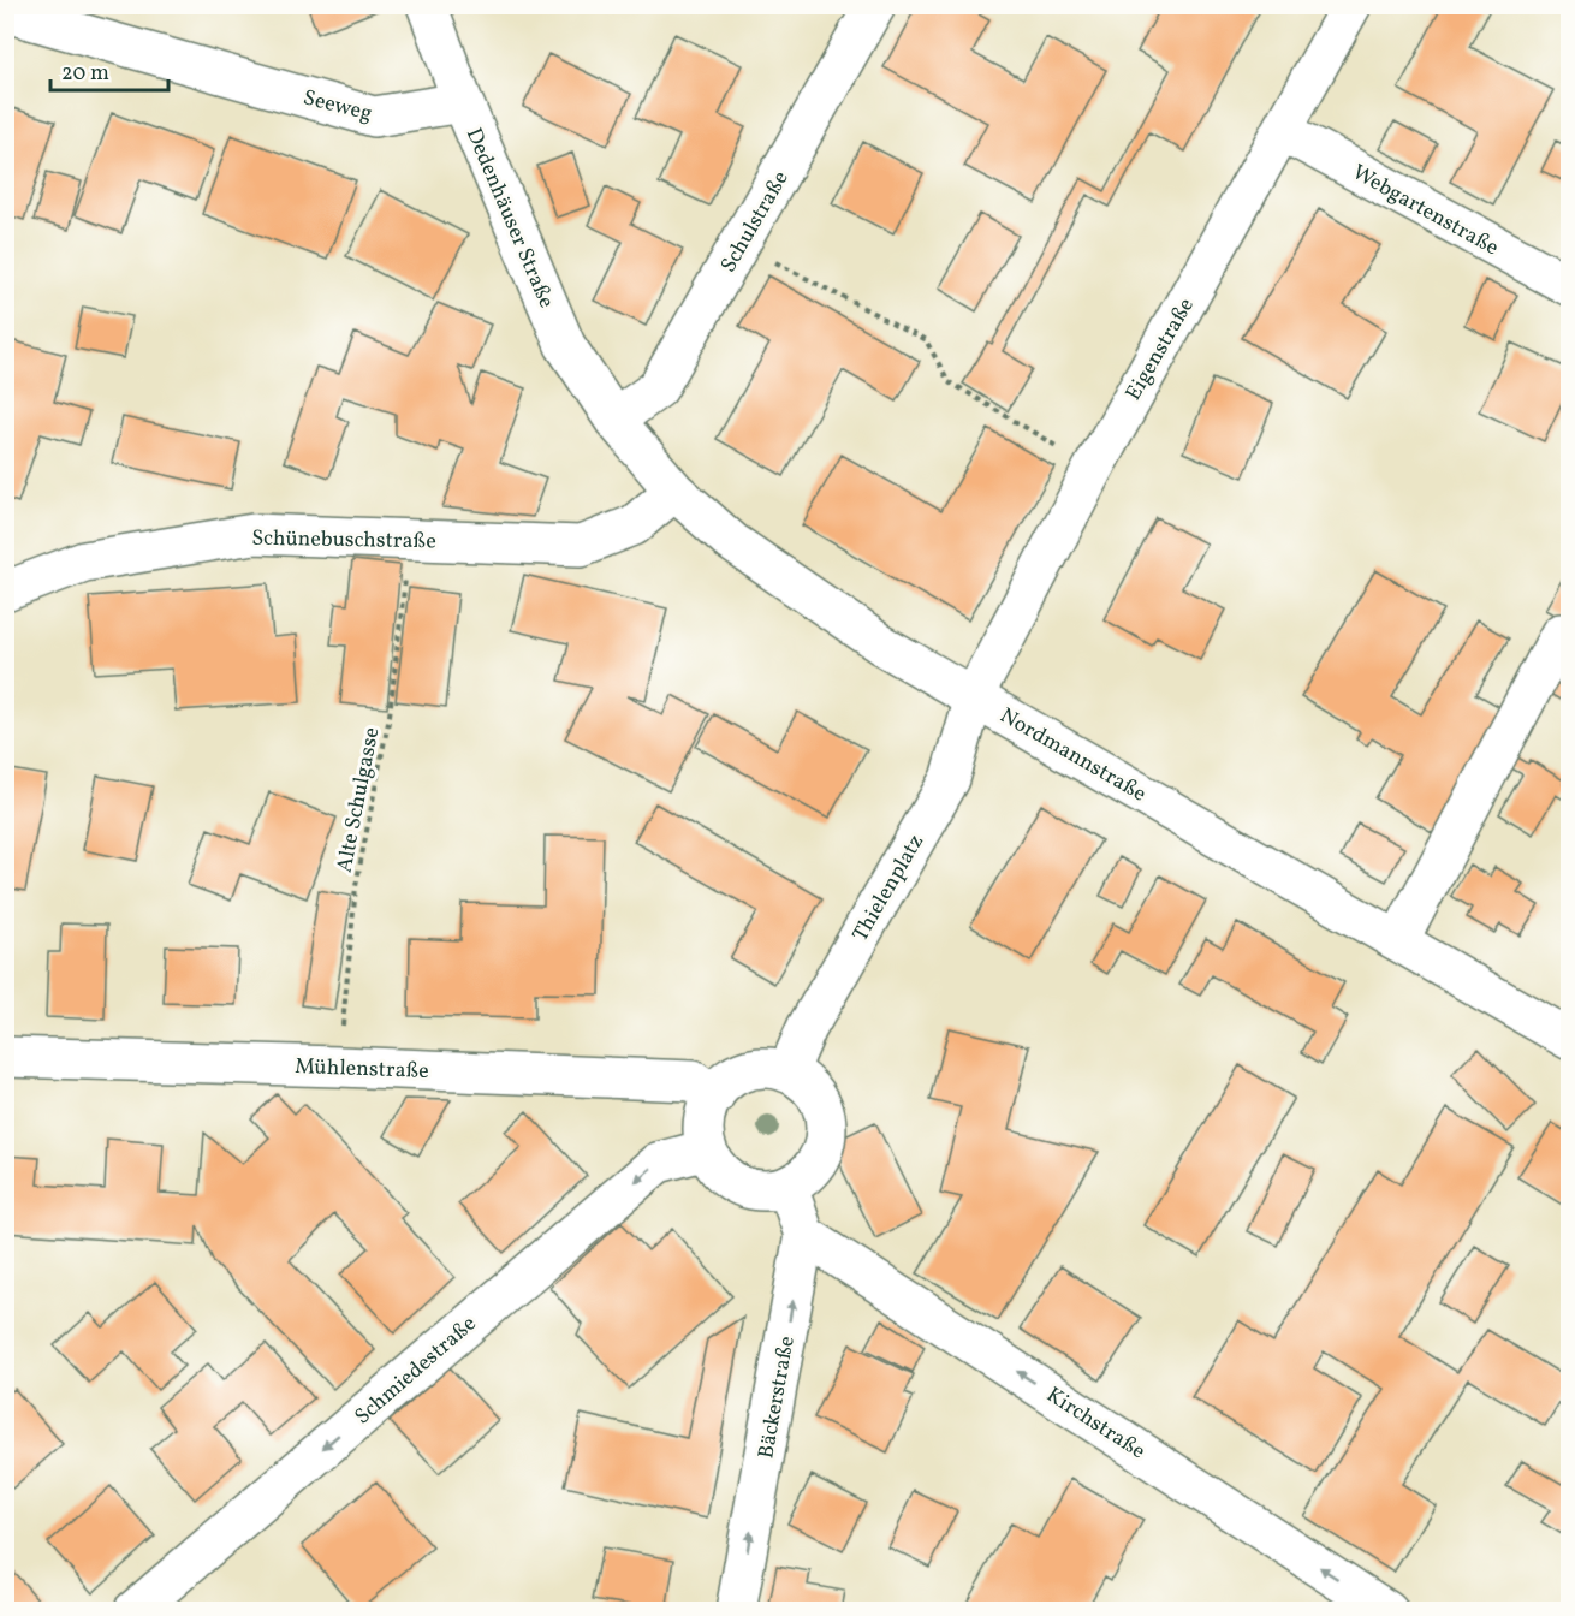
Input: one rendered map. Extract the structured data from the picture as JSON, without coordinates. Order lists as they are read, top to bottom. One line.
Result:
{"streets":{"street":["Seeweg","Webgartenstraße","Dedenhäuser Straße","Schulstraße","Eigenstraße","Schünebuschstraße","Nordmannstraße","Thielenplatz","Mühlenstraße","Schmiedestraße","Bäckerstraße","Kirchstraße"],"path":["Alte Schulgasse"]},"crossings":[["Seeweg","Dedenhäuser Straße"],["Webgartenstraße","Eigenstraße"],["Dedenhäuser Straße","Schulstraße"],["Dedenhäuser Straße","Nordmannstraße"],["Schulstraße","Nordmannstraße"],["Eigenstraße","Nordmannstraße"],["Eigenstraße","Thielenplatz"],["Schünebuschstraße","Nordmannstraße"],["Schünebuschstraße","Alte Schulgasse"],["Nordmannstraße","Thielenplatz"],["Alte Schulgasse","Mühlenstraße"],["Thielenplatz","Mühlenstraße"],["Thielenplatz","Schmiedestraße"],["Thielenplatz","Bäckerstraße"],["Mühlenstraße","Schmiedestraße"],["Mühlenstraße","Bäckerstraße"],["Schmiedestraße","Bäckerstraße"],["Bäckerstraße","Kirchstraße"]],"one_way":["Schmiedestraße","Bäckerstraße","Kirchstraße"],"scale_bar":"20 m"}
